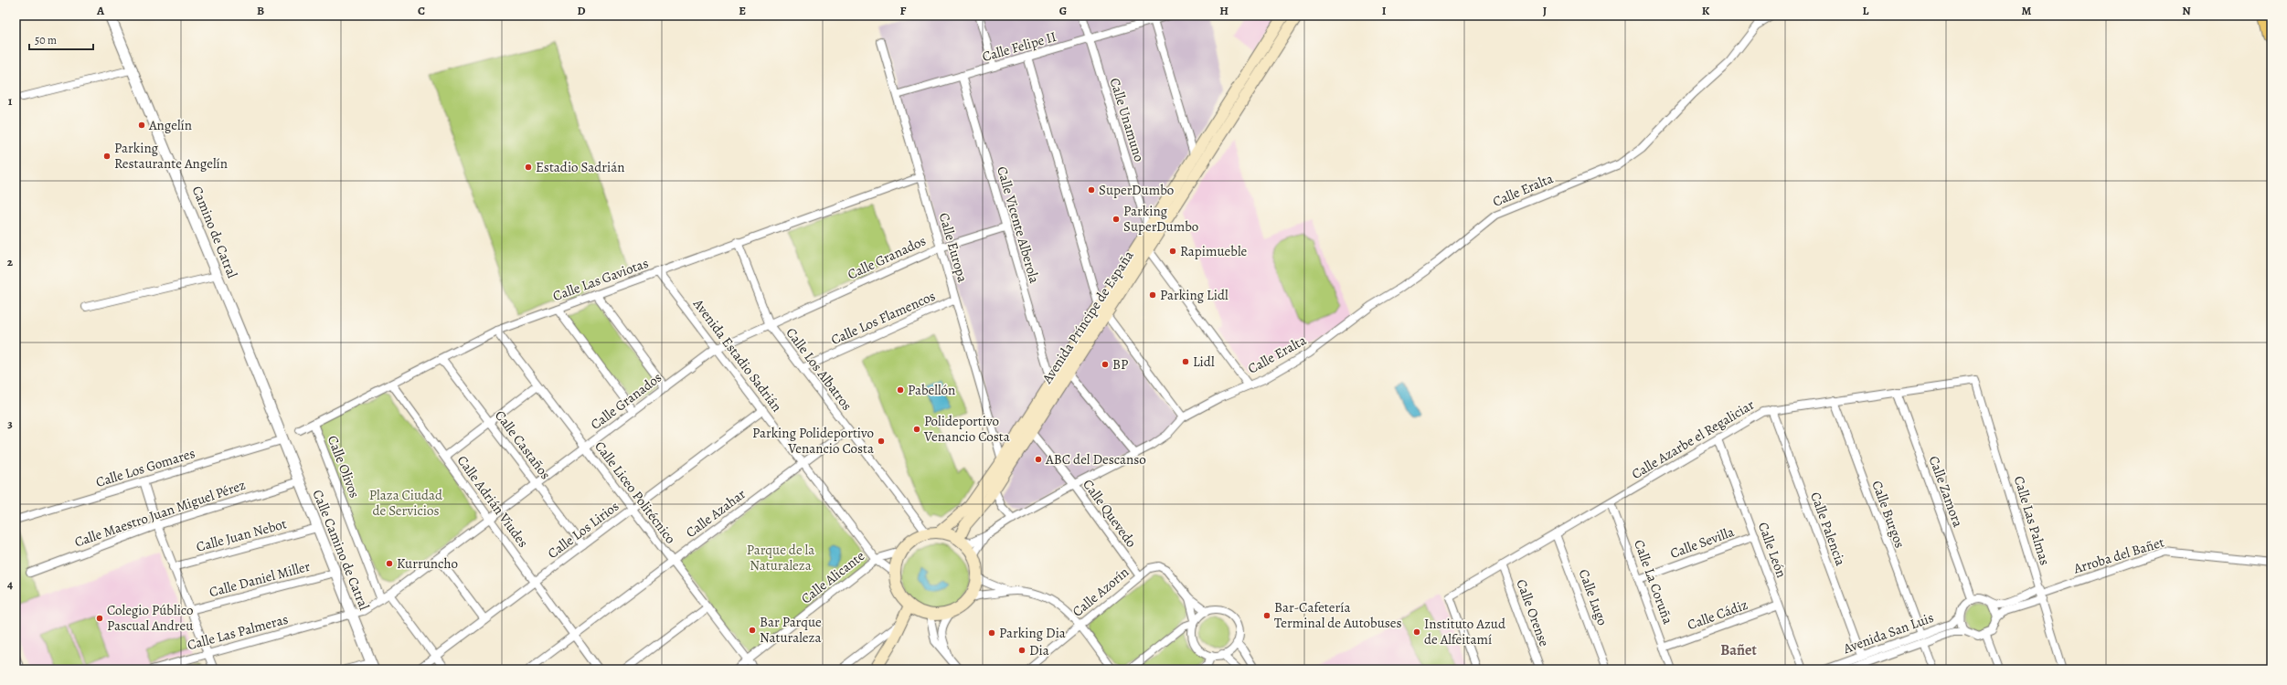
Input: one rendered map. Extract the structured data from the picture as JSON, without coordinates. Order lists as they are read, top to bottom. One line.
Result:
{"streets":{"main road":["Avenida Príncipe de España"],"street":["Calle Felipe II","Calle Unamuno","Calle Eralta","Calle Vicente Alberola","Camino de Catral","Calle Europa","Calle Granados","Calle Las Gaviotas","Calle Los Flamencos","Avenida Estadio Sadrián","Calle Los Albatros","Calle Azarbe el Regaliciar","Calle Castaños","Calle Olivos","Calle Los Gomares","Calle Zamora","Calle Liceo Politécnico","Calle Adrián Viudes","Calle Maestro Juan Miguel Pérez","Calle Azahar","Calle Quevedo","Calle Burgos","Calle Las Palmas","Calle Palencia","Calle Los Lirios","Calle Juan Nebot","Calle Sevilla","Calle Camino de Catral","Calle León","Arroba del Bañet","Calle Alicante","Calle Daniel Miller","Calle La Coruña","Calle Azorín","Calle Lugo","Calle Orense","Calle Cádiz","Calle Las Palmeras","Avenida San Luis"]},"crossings":[["Calle Felipe II","Calle Unamuno"],["Calle Felipe II","Calle Vicente Alberola"],["Calle Felipe II","Calle Europa"],["Calle Unamuno","Avenida Príncipe de España"],["Calle Eralta","Calle Quevedo"],["Calle Vicente Alberola","Calle Granados"],["Calle Vicente Alberola","Avenida Príncipe de España"],["Camino de Catral","Calle Los Gomares"],["Camino de Catral","Calle Camino de Catral"],["Calle Europa","Calle Granados"],["Calle Europa","Calle Las Gaviotas"],["Calle Europa","Avenida Príncipe de España"],["Calle Europa","Calle Los Flamencos"],["Calle Granados","Avenida Estadio Sadrián"],["Calle Granados","Calle Los Albatros"],["Calle Granados","Calle Castaños"],["Calle Granados","Calle Olivos"],["Calle Granados","Calle Liceo Politécnico"],["Calle Granados","Calle Adrián Viudes"],["Calle Granados","Calle Camino de Catral"],["Calle Granados","Calle Las Palmeras"],["Calle Las Gaviotas","Avenida Estadio Sadrián"],["Calle Las Gaviotas","Calle Los Albatros"],["Calle Las Gaviotas","Calle Castaños"],["Calle Las Gaviotas","Calle Olivos"],["Calle Las Gaviotas","Calle Liceo Politécnico"],["Calle Las Gaviotas","Calle Adrián Viudes"],["Avenida Príncipe de España","Avenida Estadio Sadrián"],["Avenida Príncipe de España","Calle Los Albatros"],["Avenida Príncipe de España","Calle Quevedo"],["Calle Los Flamencos","Calle Los Albatros"],["Avenida Estadio Sadrián","Calle Los Albatros"],["Avenida Estadio Sadrián","Calle Azahar"],["Avenida Estadio Sadrián","Calle Los Lirios"],["Avenida Estadio Sadrián","Calle Alicante"],["Calle Los Albatros","Calle Azahar"],["Calle Azarbe el Regaliciar","Calle Zamora"],["Calle Azarbe el Regaliciar","Calle Burgos"],["Calle Azarbe el Regaliciar","Calle Las Palmas"],["Calle Azarbe el Regaliciar","Calle Palencia"],["Calle Azarbe el Regaliciar","Calle León"],["Calle Azarbe el Regaliciar","Calle La Coruña"],["Calle Azarbe el Regaliciar","Calle Lugo"],["Calle Azarbe el Regaliciar","Calle Orense"],["Calle Castaños","Calle Los Lirios"],["Calle Los Gomares","Calle Camino de Catral"],["Calle Zamora","Avenida San Luis"],["Calle Liceo Politécnico","Calle Azahar"],["Calle Liceo Politécnico","Calle Los Lirios"],["Calle Liceo Politécnico","Calle Alicante"],["Calle Adrián Viudes","Calle Azahar"],["Calle Adrián Viudes","Calle Los Lirios"],["Calle Maestro Juan Miguel Pérez","Calle Camino de Catral"],["Calle Quevedo","Calle Azorín"],["Calle Burgos","Avenida San Luis"],["Calle Las Palmas","Arroba del Bañet"],["Calle Palencia","Avenida San Luis"],["Calle Juan Nebot","Calle Camino de Catral"],["Calle Sevilla","Calle León"],["Calle Sevilla","Calle La Coruña"],["Calle Camino de Catral","Calle Daniel Miller"],["Calle Camino de Catral","Calle Las Palmeras"],["Calle León","Calle Cádiz"],["Calle La Coruña","Calle Cádiz"]],"districts":["Bañet"],"parks":["Plaza Ciudad de Servicios","Parque de la Naturaleza"],"places":["Angelín","Parking Restaurante Angelín","Estadio Sadrián","SuperDumbo","Parking SuperDumbo","Rapimueble","Parking Lidl","Lidl","BP","Pabellón","Polideportivo Venancio Costa","Parking Polideportivo Venancio Costa","ABC del Descanso","Kurruncho","Bar-Cafetería Terminal de Autobuses","Colegio Público Pascual Andreu","Bar Parque Naturaleza","Instituto Azud de Alfeitamí","Parking Dia","Dia"],"scale_bar":"50 m","grid":{"columns":["A","B","C","D","E","F","G","H","I","J","K","L","M","N"],"rows":["1","2","3","4"]}}
